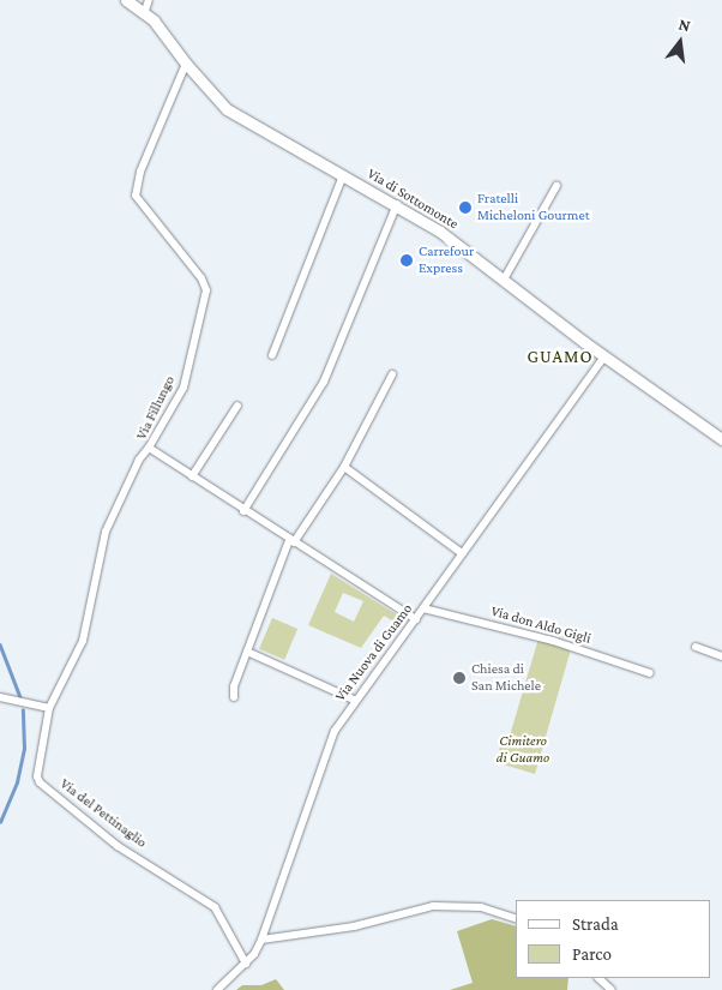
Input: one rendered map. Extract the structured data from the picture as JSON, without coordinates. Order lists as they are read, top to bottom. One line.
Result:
{"streets":{"main road":["Via di Sottomonte"],"street":["Via Fillungo","Via don Aldo Gigli","Via Nuova di Guamo","Via del Pettinaglio"]},"crossings":[["Via di Sottomonte","Via Fillungo"],["Via di Sottomonte","Via Nuova di Guamo"],["Via Fillungo","Via Nuova di Guamo"],["Via Fillungo","Via del Pettinaglio"],["Via don Aldo Gigli","Via Nuova di Guamo"],["Via Nuova di Guamo","Via del Pettinaglio"]],"districts":["GUAMO"],"parks":["Cimitero di Guamo"],"places":["Fratelli Micheloni Gourmet","Carrefour Express","Chiesa di San Michele"],"legend":["Strada","Parco"],"north":"top"}
